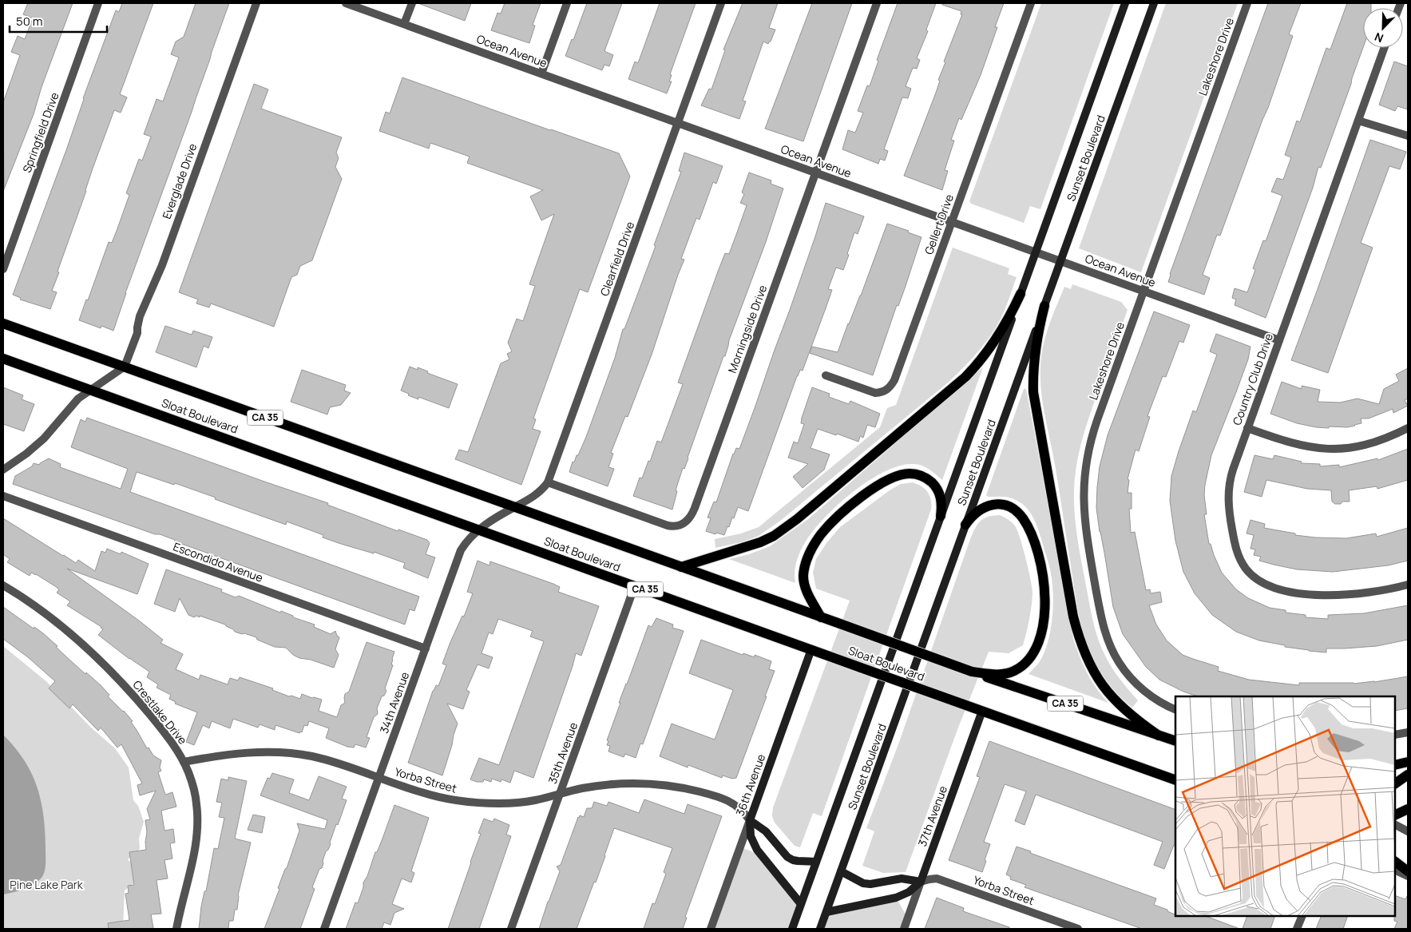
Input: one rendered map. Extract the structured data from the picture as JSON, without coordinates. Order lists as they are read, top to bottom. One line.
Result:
{"streets":{"main road":["Sunset Boulevard","Sloat Boulevard","CA 35","36th Avenue","37th Avenue"],"street":["Ocean Avenue","Lakeshore Drive","Springfield Drive","Everglade Drive","Gellert Drive","Clearfield Drive","Morningside Drive","Country Club Drive","Escondido Avenue","34th Avenue","Crestlake Drive","35th Avenue","Yorba Street"]},"crossings":[["Ocean Avenue","Lakeshore Drive"],["Ocean Avenue","Sunset Boulevard"],["Ocean Avenue","Gellert Drive"],["Ocean Avenue","Clearfield Drive"],["Ocean Avenue","Morningside Drive"],["Ocean Avenue","Country Club Drive"],["Everglade Drive","Sloat Boulevard"],["Clearfield Drive","Morningside Drive"],["Clearfield Drive","Sloat Boulevard"],["Clearfield Drive","34th Avenue"],["Sloat Boulevard","34th Avenue"],["Sloat Boulevard","35th Avenue"],["Sloat Boulevard","36th Avenue"],["Sloat Boulevard","37th Avenue"],["Escondido Avenue","34th Avenue"],["34th Avenue","Yorba Street"],["Crestlake Drive","Yorba Street"],["35th Avenue","Yorba Street"],["Yorba Street","36th Avenue"],["Yorba Street","37th Avenue"]],"parks":["Pine Lake Park"],"scale_bar":"50 m","north":"bottom left"}
